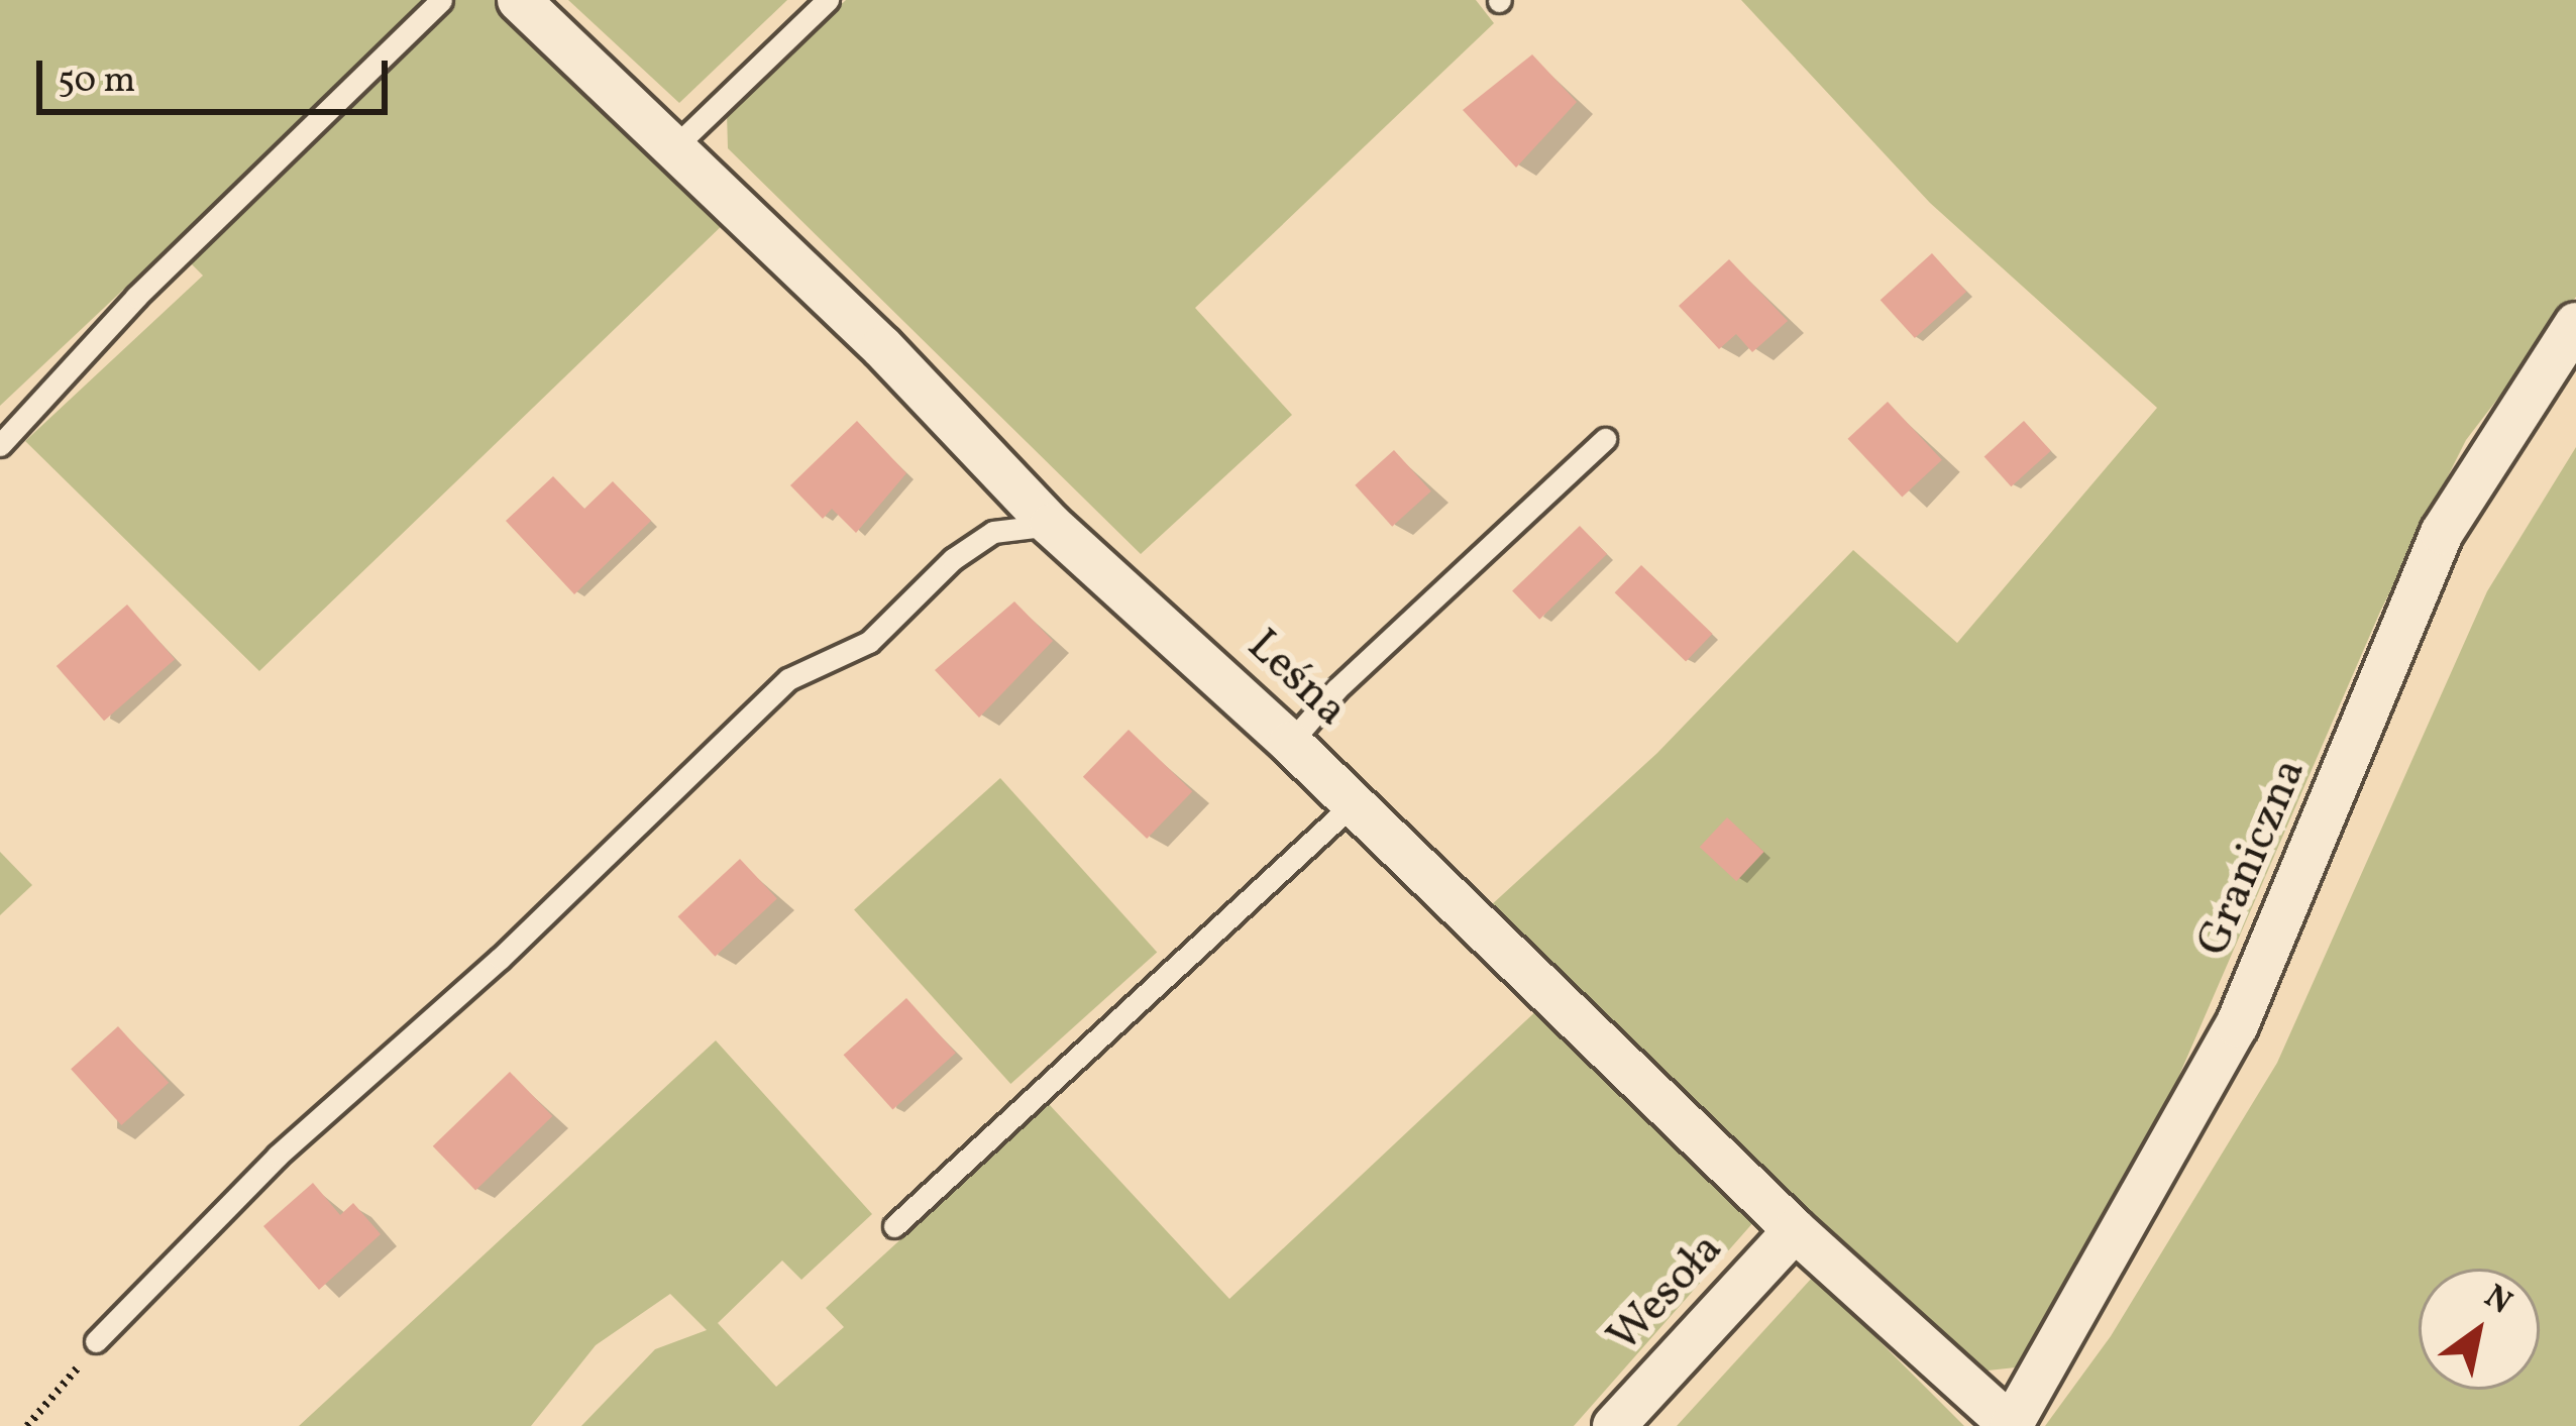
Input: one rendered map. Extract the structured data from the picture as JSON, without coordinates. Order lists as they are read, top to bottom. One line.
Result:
{"streets":{"street":["Leśna","Graniczna","Wesoła"]},"crossings":[["Leśna","Graniczna"],["Leśna","Wesoła"]],"scale_bar":"50 m","north":"top right"}
